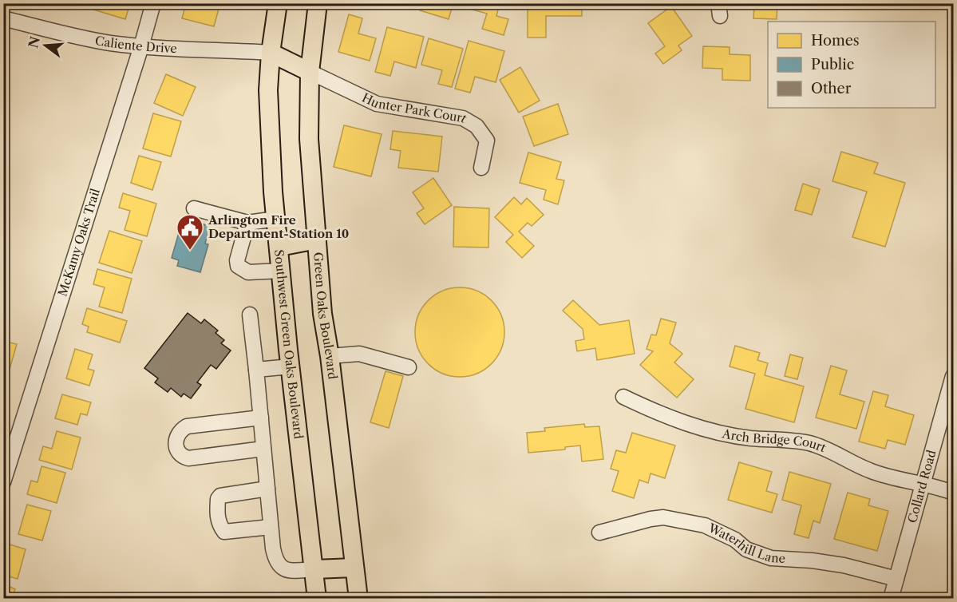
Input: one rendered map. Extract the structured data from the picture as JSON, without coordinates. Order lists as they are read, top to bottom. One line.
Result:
{"streets":{"main road":["Green Oaks Boulevard","Southwest Green Oaks Boulevard"],"street":["Caliente Drive","Hunter Park Court","McKamy Oaks Trail","Arch Bridge Court","Collard Road","Waterhill Lane"]},"crossings":[["Caliente Drive","McKamy Oaks Trail"],["Caliente Drive","Southwest Green Oaks Boulevard"],["Hunter Park Court","Green Oaks Boulevard"],["Arch Bridge Court","Collard Road"],["Collard Road","Waterhill Lane"]],"places":{"public building":["Arlington Fire Department-Station 10"]},"legend":["Homes","Public","Other"],"north":"left"}
